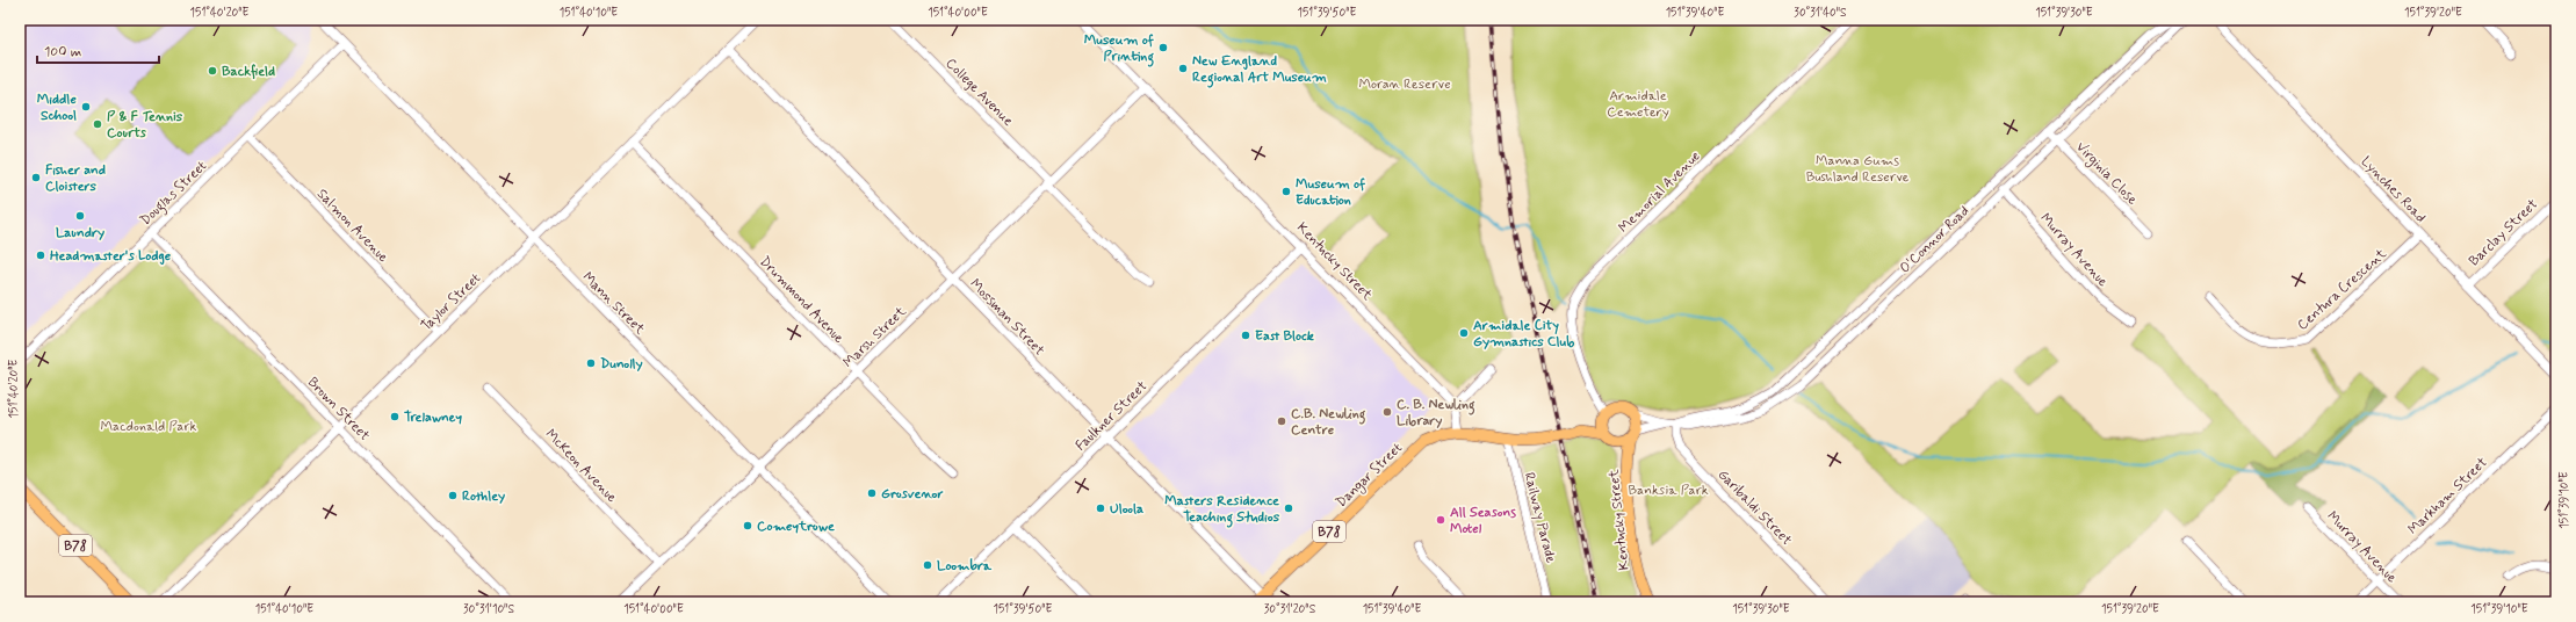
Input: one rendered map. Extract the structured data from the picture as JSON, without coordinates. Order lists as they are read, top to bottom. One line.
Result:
{"streets":{"main road":["Kentucky Street","Dangar Street","B78"],"street":["College Avenue","Virginia Close","Lynches Road","Memorial Avenue","Douglas Street","Salmon Avenue","Barclay Street","O'Connor Road","Murray Avenue","Centura Crescent","Drummond Avenue","Taylor Street","Mann Street","Mossman Street","Marsh Street","Brown Street","Faulkner Street","McKeon Avenue","Markham Street","Garibaldi Street","Railway Parade"]},"crossings":[["College Avenue","Marsh Street"],["Virginia Close","O'Connor Road"],["Lynches Road","Barclay Street"],["Lynches Road","Centura Crescent"],["Memorial Avenue","O'Connor Road"],["Memorial Avenue","Kentucky Street"],["Memorial Avenue","Dangar Street"],["Memorial Avenue","B78"],["Douglas Street","Salmon Avenue"],["Douglas Street","Mann Street"],["Douglas Street","Brown Street"],["Salmon Avenue","Taylor Street"],["O'Connor Road","Murray Avenue"],["O'Connor Road","Kentucky Street"],["O'Connor Road","Dangar Street"],["O'Connor Road","Garibaldi Street"],["O'Connor Road","B78"],["Murray Avenue","Markham Street"],["Kentucky Street","Marsh Street"],["Kentucky Street","Faulkner Street"],["Kentucky Street","Dangar Street"],["Kentucky Street","B78"],["Drummond Avenue","Taylor Street"],["Drummond Avenue","Marsh Street"],["Taylor Street","Mann Street"],["Taylor Street","Mossman Street"],["Taylor Street","Brown Street"],["Mann Street","Marsh Street"],["Mossman Street","Marsh Street"],["Mossman Street","Faulkner Street"],["Mossman Street","Dangar Street"],["Marsh Street","McKeon Avenue"],["Dangar Street","Railway Parade"],["Dangar Street","B78"]],"parks":["Moran Reserve","Armidale Cemetery","Manna Gums Bushland Reserve","Macdonald Park","Banksia Park"],"places":["Museum of Printing","New England Regional Art Museum","Backfield","Middle School","P & F Tennis Courts","Fisher and Cloisters","Museum of Education","Laundry","Headmaster's Lodge","Armidale City Gymnastics Club","East Block","Dunolly","C. B. Newling Library","Trelawney","C.B. Newling Centre","Grosvenor","Rothley","Uloola","Masters Residence Teaching Studios","All Seasons Motel","Comeytrowe","Loombra"],"scale_bar":"100 m","coordinates":["151°40'20\"E","151°40'10\"E","151°40'00\"E","151°39'50\"E","151°39'40\"E","30°31'40\"S","151°39'30\"E","151°39'20\"E","151°39'10\"E","30°31'10\"S","30°31'20\"S"]}
